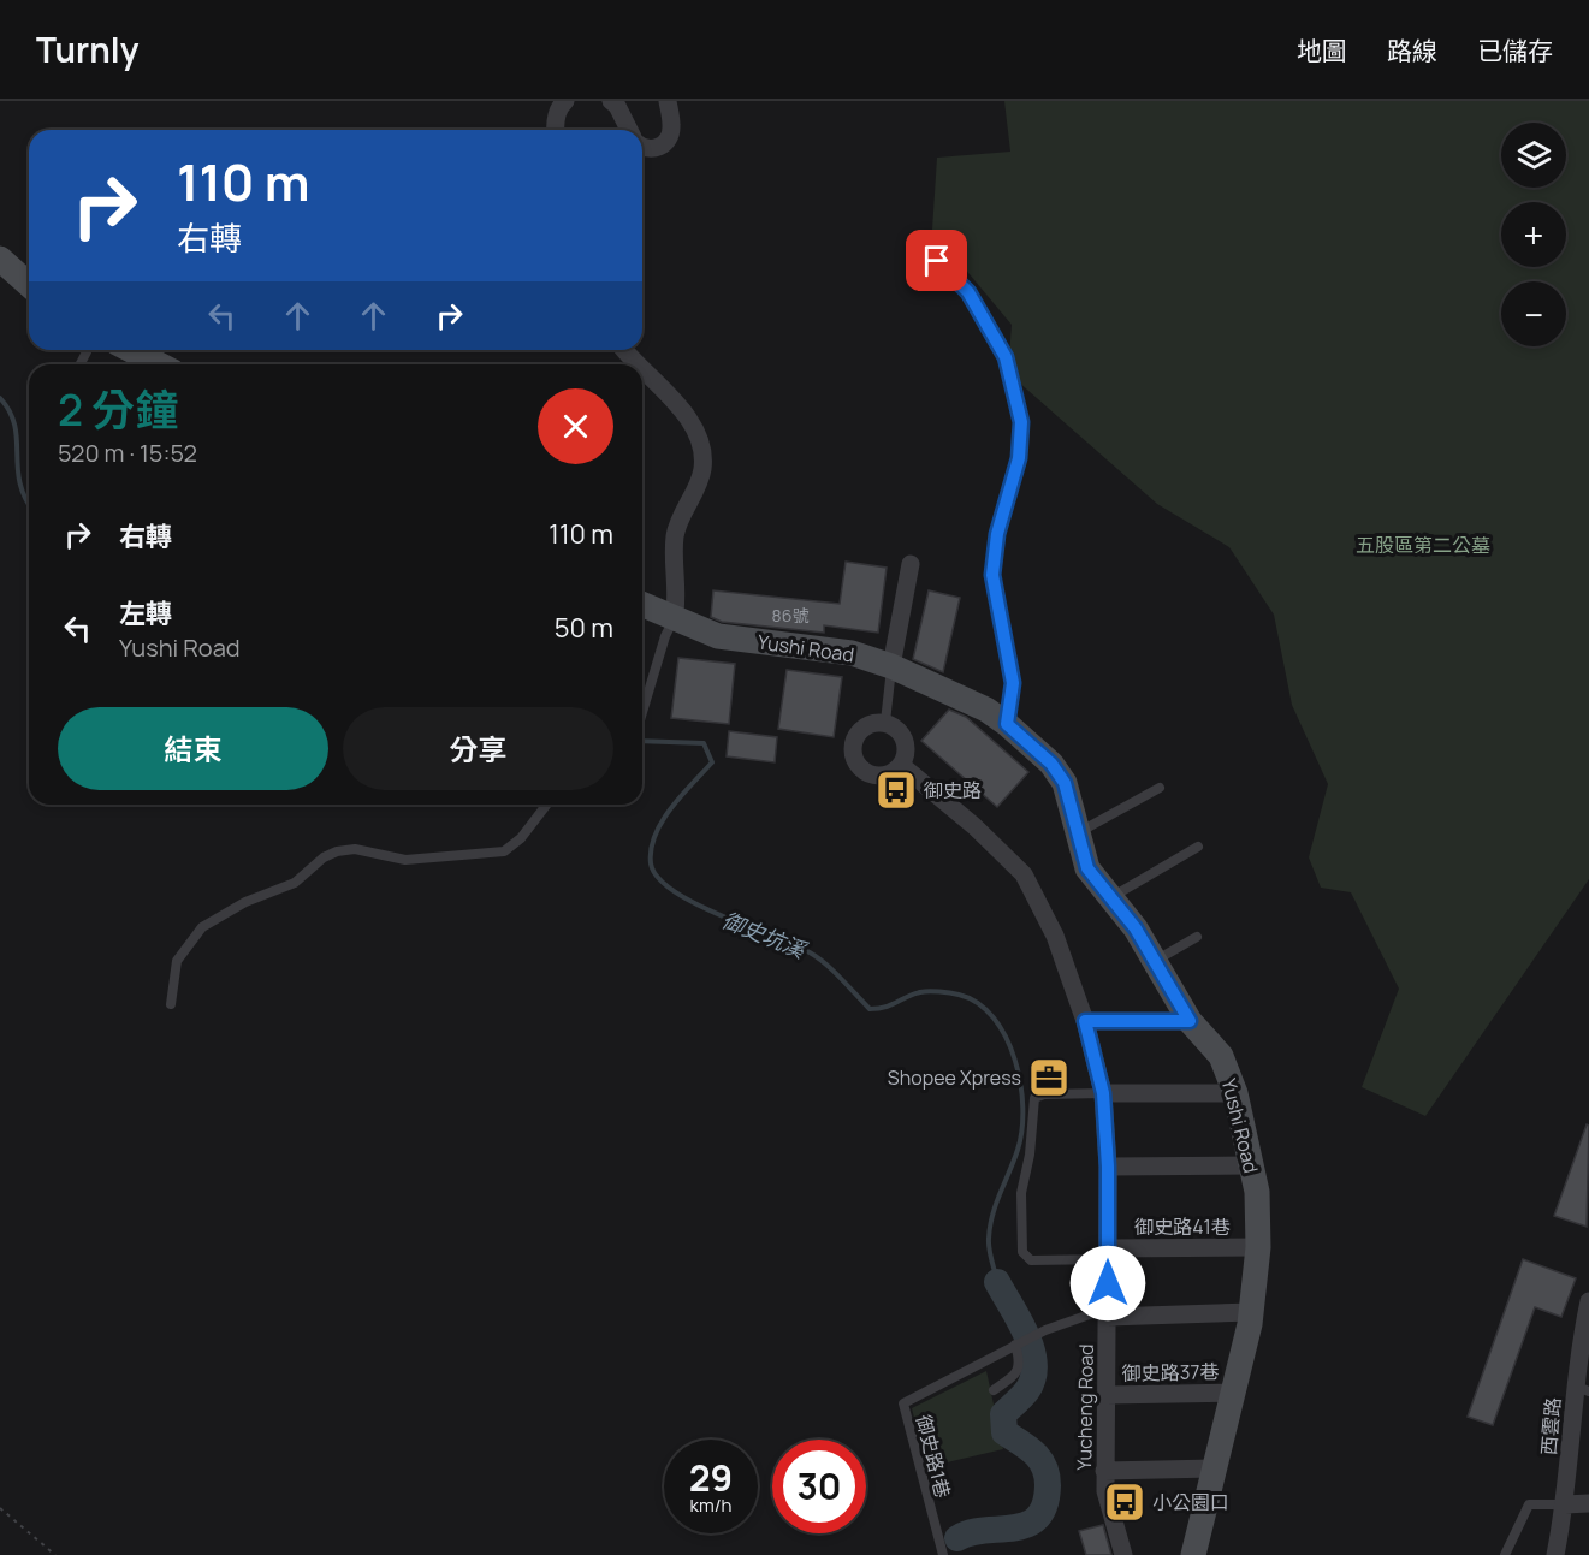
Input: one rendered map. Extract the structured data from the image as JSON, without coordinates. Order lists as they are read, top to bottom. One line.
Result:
{"streets":{"street":["Yushi Road","御史路41巷","御史路37巷","Yucheng Road","西雲路"],"lane":["御史路1巷"]},"crossings":[["Yushi Road","御史路41巷"],["Yushi Road","御史路37巷"],["御史路41巷","Yucheng Road"],["御史路37巷","Yucheng Road"]],"water":["御史坑溪"],"parks":["五股區第二公墓"],"places":{"bus stop":["御史路","小公園口"],"office":["Shopee Xpress"]},"house_numbers":["86號"],"page":{"header":"Turnly","nav":["地圖","路線","已儲存"],"map_buttons":["+","−"],"turn":["110 m","右轉"],"heading":["2 分鐘","520 m · 15:52"],"list":[{"name":"右轉","value":"110 m"},{"name":"左轉","note":"Yushi Road","value":"50 m"}],"buttons":["結束","分享"],"speed":"29 km/h","limit":"30"}}
